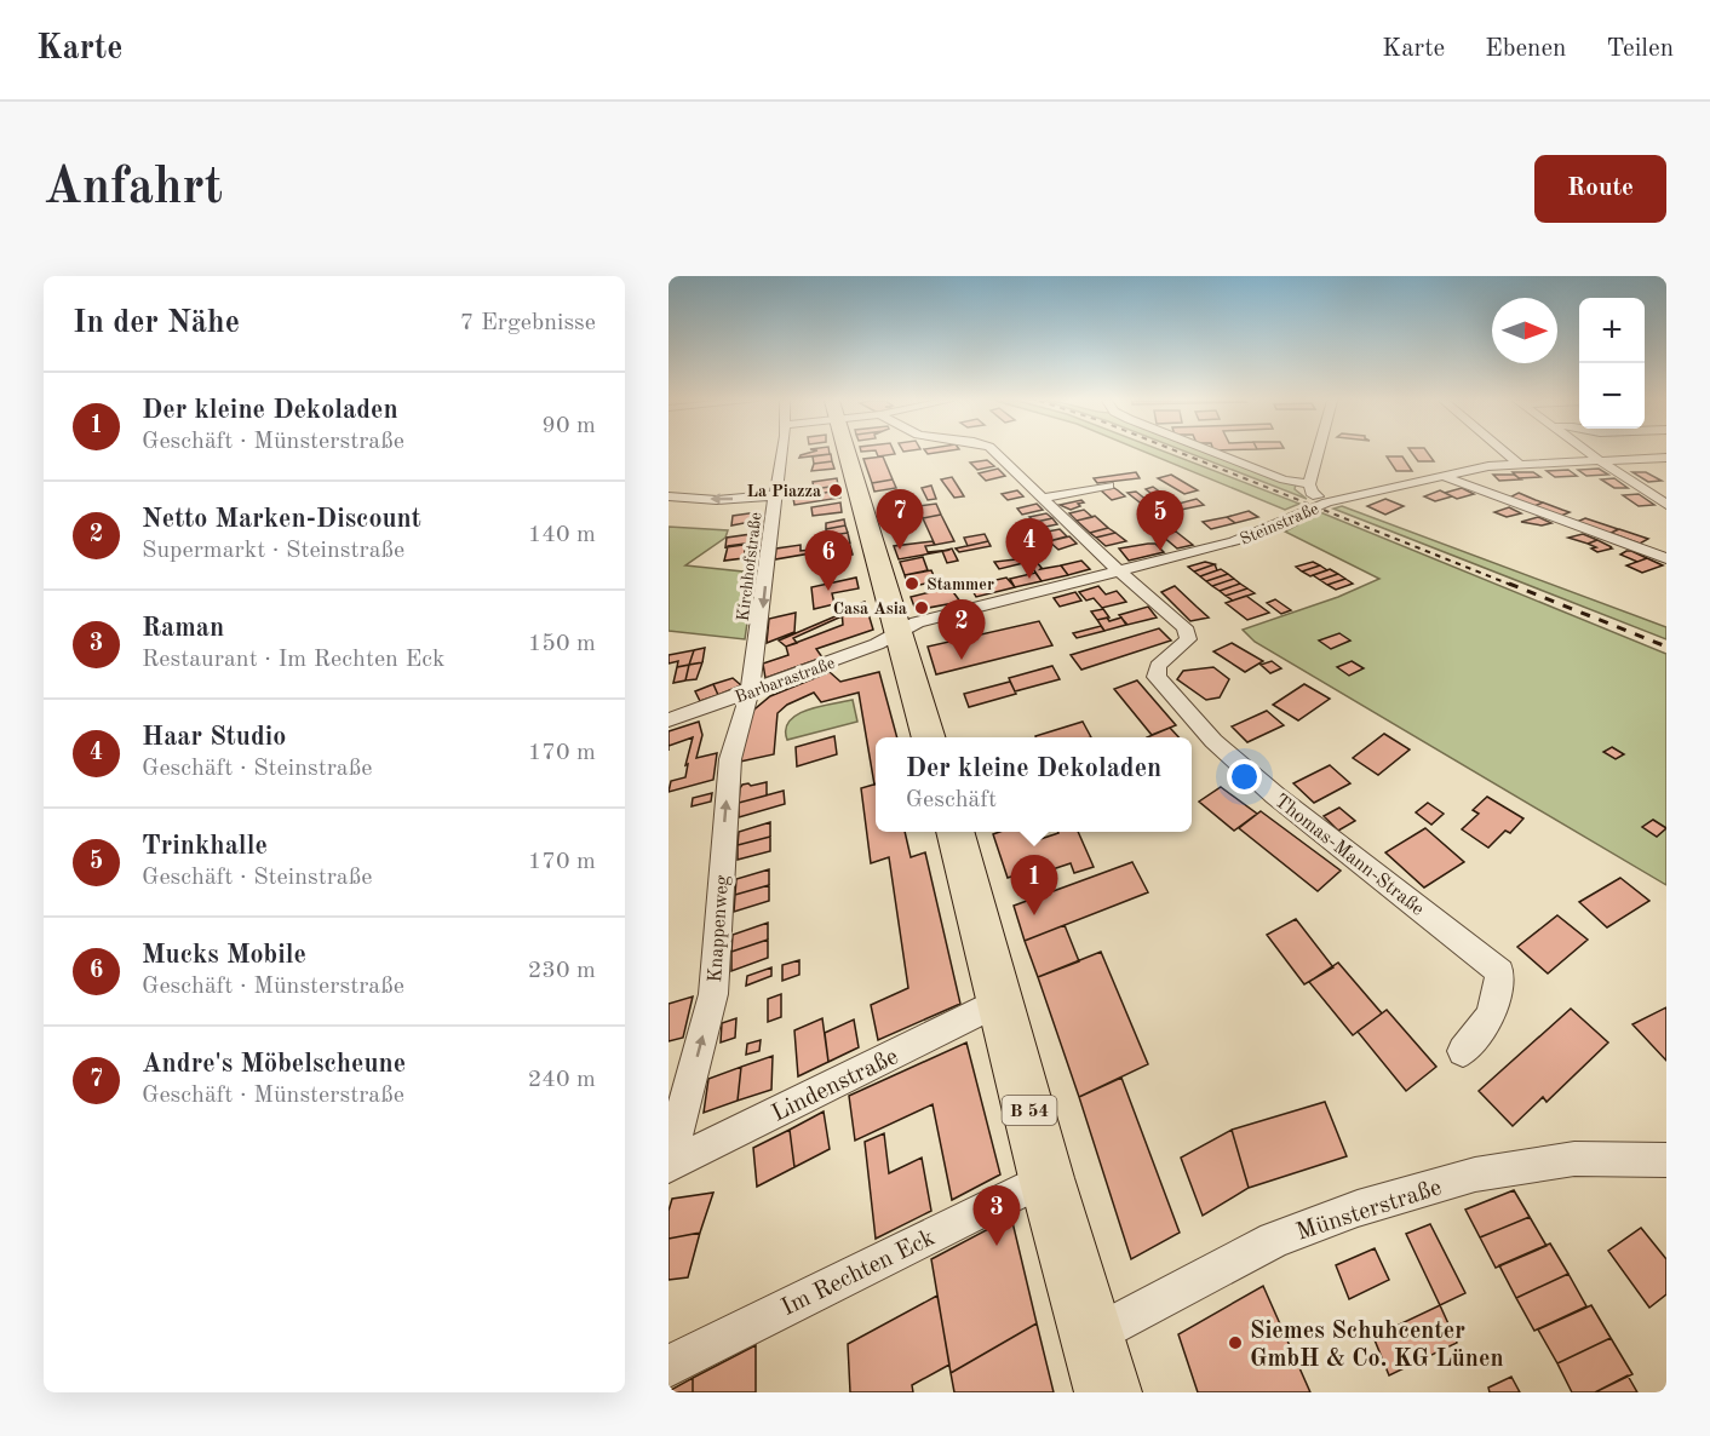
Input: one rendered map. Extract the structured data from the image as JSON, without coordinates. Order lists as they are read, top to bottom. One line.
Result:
{"streets":{"main road":["B 54"],"street":["Steinstraße","Kirchhofstraße","Barbarastraße","Thomas-Mann-Straße","Knappenweg","Lindenstraße","Münsterstraße","Im Rechten Eck"]},"crossings":[["Steinstraße","Barbarastraße"],["Steinstraße","Thomas-Mann-Straße"],["Kirchhofstraße","Barbarastraße"],["Kirchhofstraße","Knappenweg"],["Barbarastraße","Knappenweg"],["Knappenweg","Lindenstraße"],["Lindenstraße","B 54"],["B 54","Münsterstraße"],["B 54","Im Rechten Eck"]],"one_way":["Kirchhofstraße","Knappenweg"],"places":["La Piazza","Stammer","Casa Asia","Siemes Schuhcenter GmbH & Co. KG Lünen"],"north":"right","page":{"header":"Karte","nav":["Karte","Ebenen","Teilen"],"buttons":"Route","title":"Anfahrt","heading":["In der Nähe","7 Ergebnisse"],"map_buttons":["+","−"],"list":[{"mark":"1","name":"Der kleine Dekoladen","note":"Geschäft · Münsterstraße","value":"90 m"},{"mark":"2","name":"Netto Marken-Discount","note":"Supermarkt · Steinstraße","value":"140 m"},{"mark":"3","name":"Raman","note":"Restaurant · Im Rechten Eck","value":"150 m"},{"mark":"4","name":"Haar Studio","note":"Geschäft · Steinstraße","value":"170 m"},{"mark":"5","name":"Trinkhalle","note":"Geschäft · Steinstraße","value":"170 m"},{"mark":"6","name":"Mucks Mobile","note":"Geschäft · Münsterstraße","value":"230 m"},{"mark":"7","name":"Andre's Möbelscheune","note":"Geschäft · Münsterstraße","value":"240 m"}],"pins":["7","5","4","6","2","1","3"],"popup":["Der kleine Dekoladen","Geschäft"]}}
